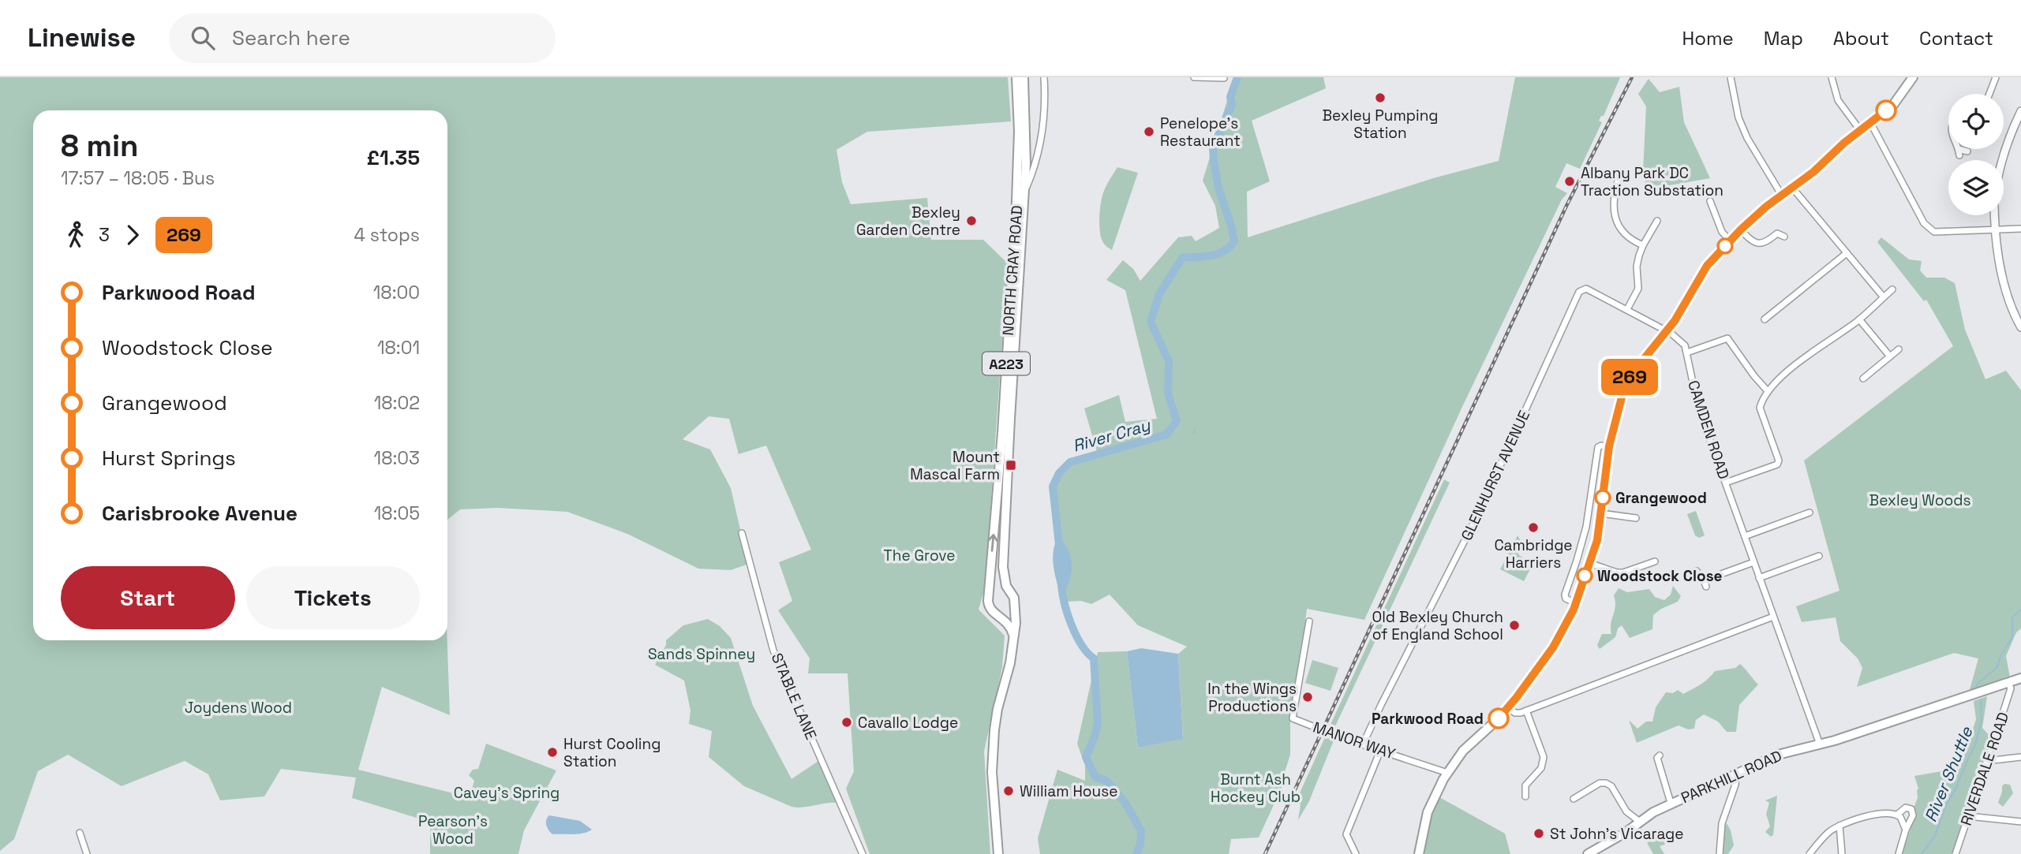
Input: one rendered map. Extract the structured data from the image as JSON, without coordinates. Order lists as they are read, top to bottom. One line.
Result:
{"streets":{"main road":["NORTH CRAY ROAD","A223","PARKHILL ROAD"],"street":["CAMDEN ROAD","GLENHURST AVENUE","STABLE LANE","MANOR WAY","RIVERDALE ROAD"]},"crossings":[["NORTH CRAY ROAD","A223"],["CAMDEN ROAD","PARKHILL ROAD"],["GLENHURST AVENUE","MANOR WAY"],["RIVERDALE ROAD","PARKHILL ROAD"]],"water":["River Cray","River Shuttle"],"parks":["Bexley Woods","The Grove","Sands Spinney","Joydens Wood","Burnt Ash Hockey Club","Cavey's Spring","Pearson's Wood"],"places":{"other":["Bexley Pumping Station","Penelope's Restaurant","Albany Park DC Traction Substation","Bexley Garden Centre","Grangewood","Cambridge Harriers","Woodstock Close","Old Bexley Church of England School","In the Wings Productions","Parkwood Road","Cavallo Lodge","Hurst Cooling Station","William House","St John's Vicarage"],"transit":["Mount Mascal Farm"]},"lines":["bus line 269"],"page":{"header":"Linewise","search":"Search here","nav":["Home","Map","About","Contact"],"on_map":"269","heading":["8 min","17:57 – 18:05 · Bus","£1.35"],"legs":["3","269","4 stops"],"list":[{"name":"Parkwood Road","value":"18:00"},{"name":"Woodstock Close","value":"18:01"},{"name":"Grangewood","value":"18:02"},{"name":"Hurst Springs","value":"18:03"},{"name":"Carisbrooke Avenue","value":"18:05"}],"buttons":["Start","Tickets"]}}
